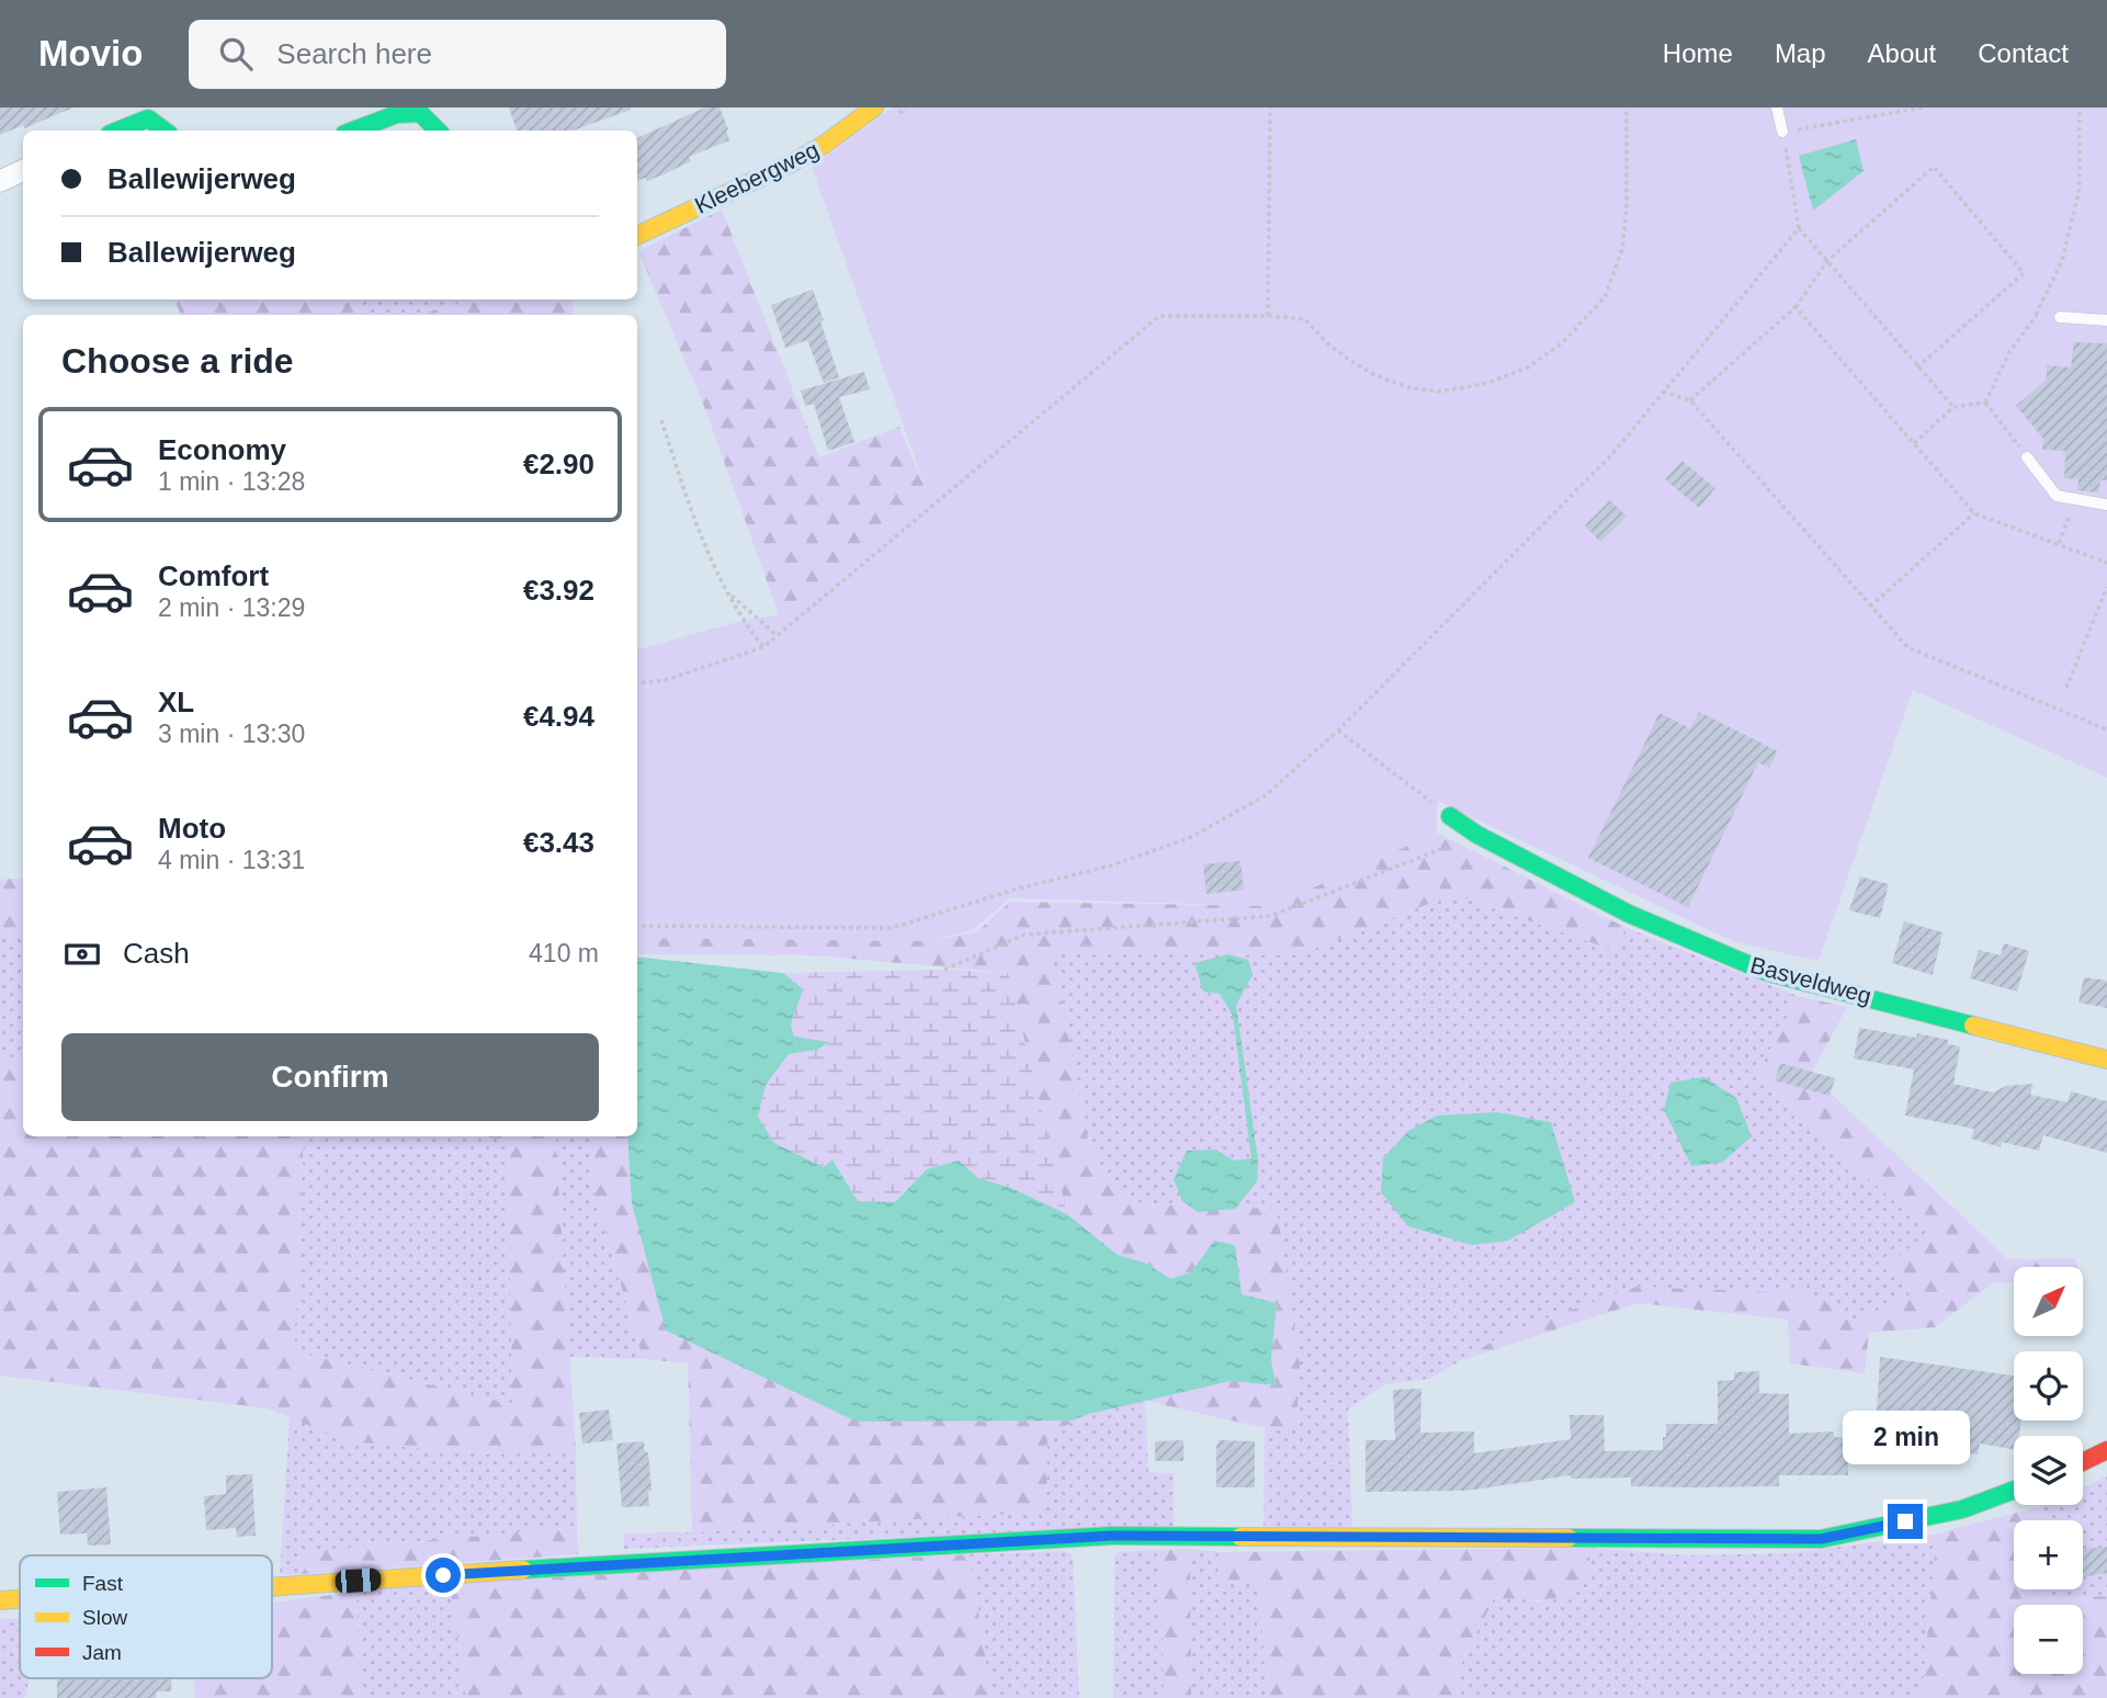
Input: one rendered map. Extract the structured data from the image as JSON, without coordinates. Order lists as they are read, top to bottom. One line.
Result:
{"streets":{"street":["Kleebergweg","Basveldweg"]},"legend":["Fast","Slow","Jam"],"north":"top right","page":{"header":"Movio","search":"Search here","nav":["Home","Map","About","Contact"],"banner":["Ballewijerweg","Ballewijerweg"],"heading":"Choose a ride","list":[{"name":"Economy","note":"1 min · 13:28","value":"€2.90"},{"name":"Comfort","note":"2 min · 13:29","value":"€3.92"},{"name":"XL","note":"3 min · 13:30","value":"€4.94"},{"name":"Moto","note":"4 min · 13:31","value":"€3.43"}],"pay":["Cash","410 m"],"buttons":"Confirm","map_buttons":["+","−"],"bubble":"2 min"}}
